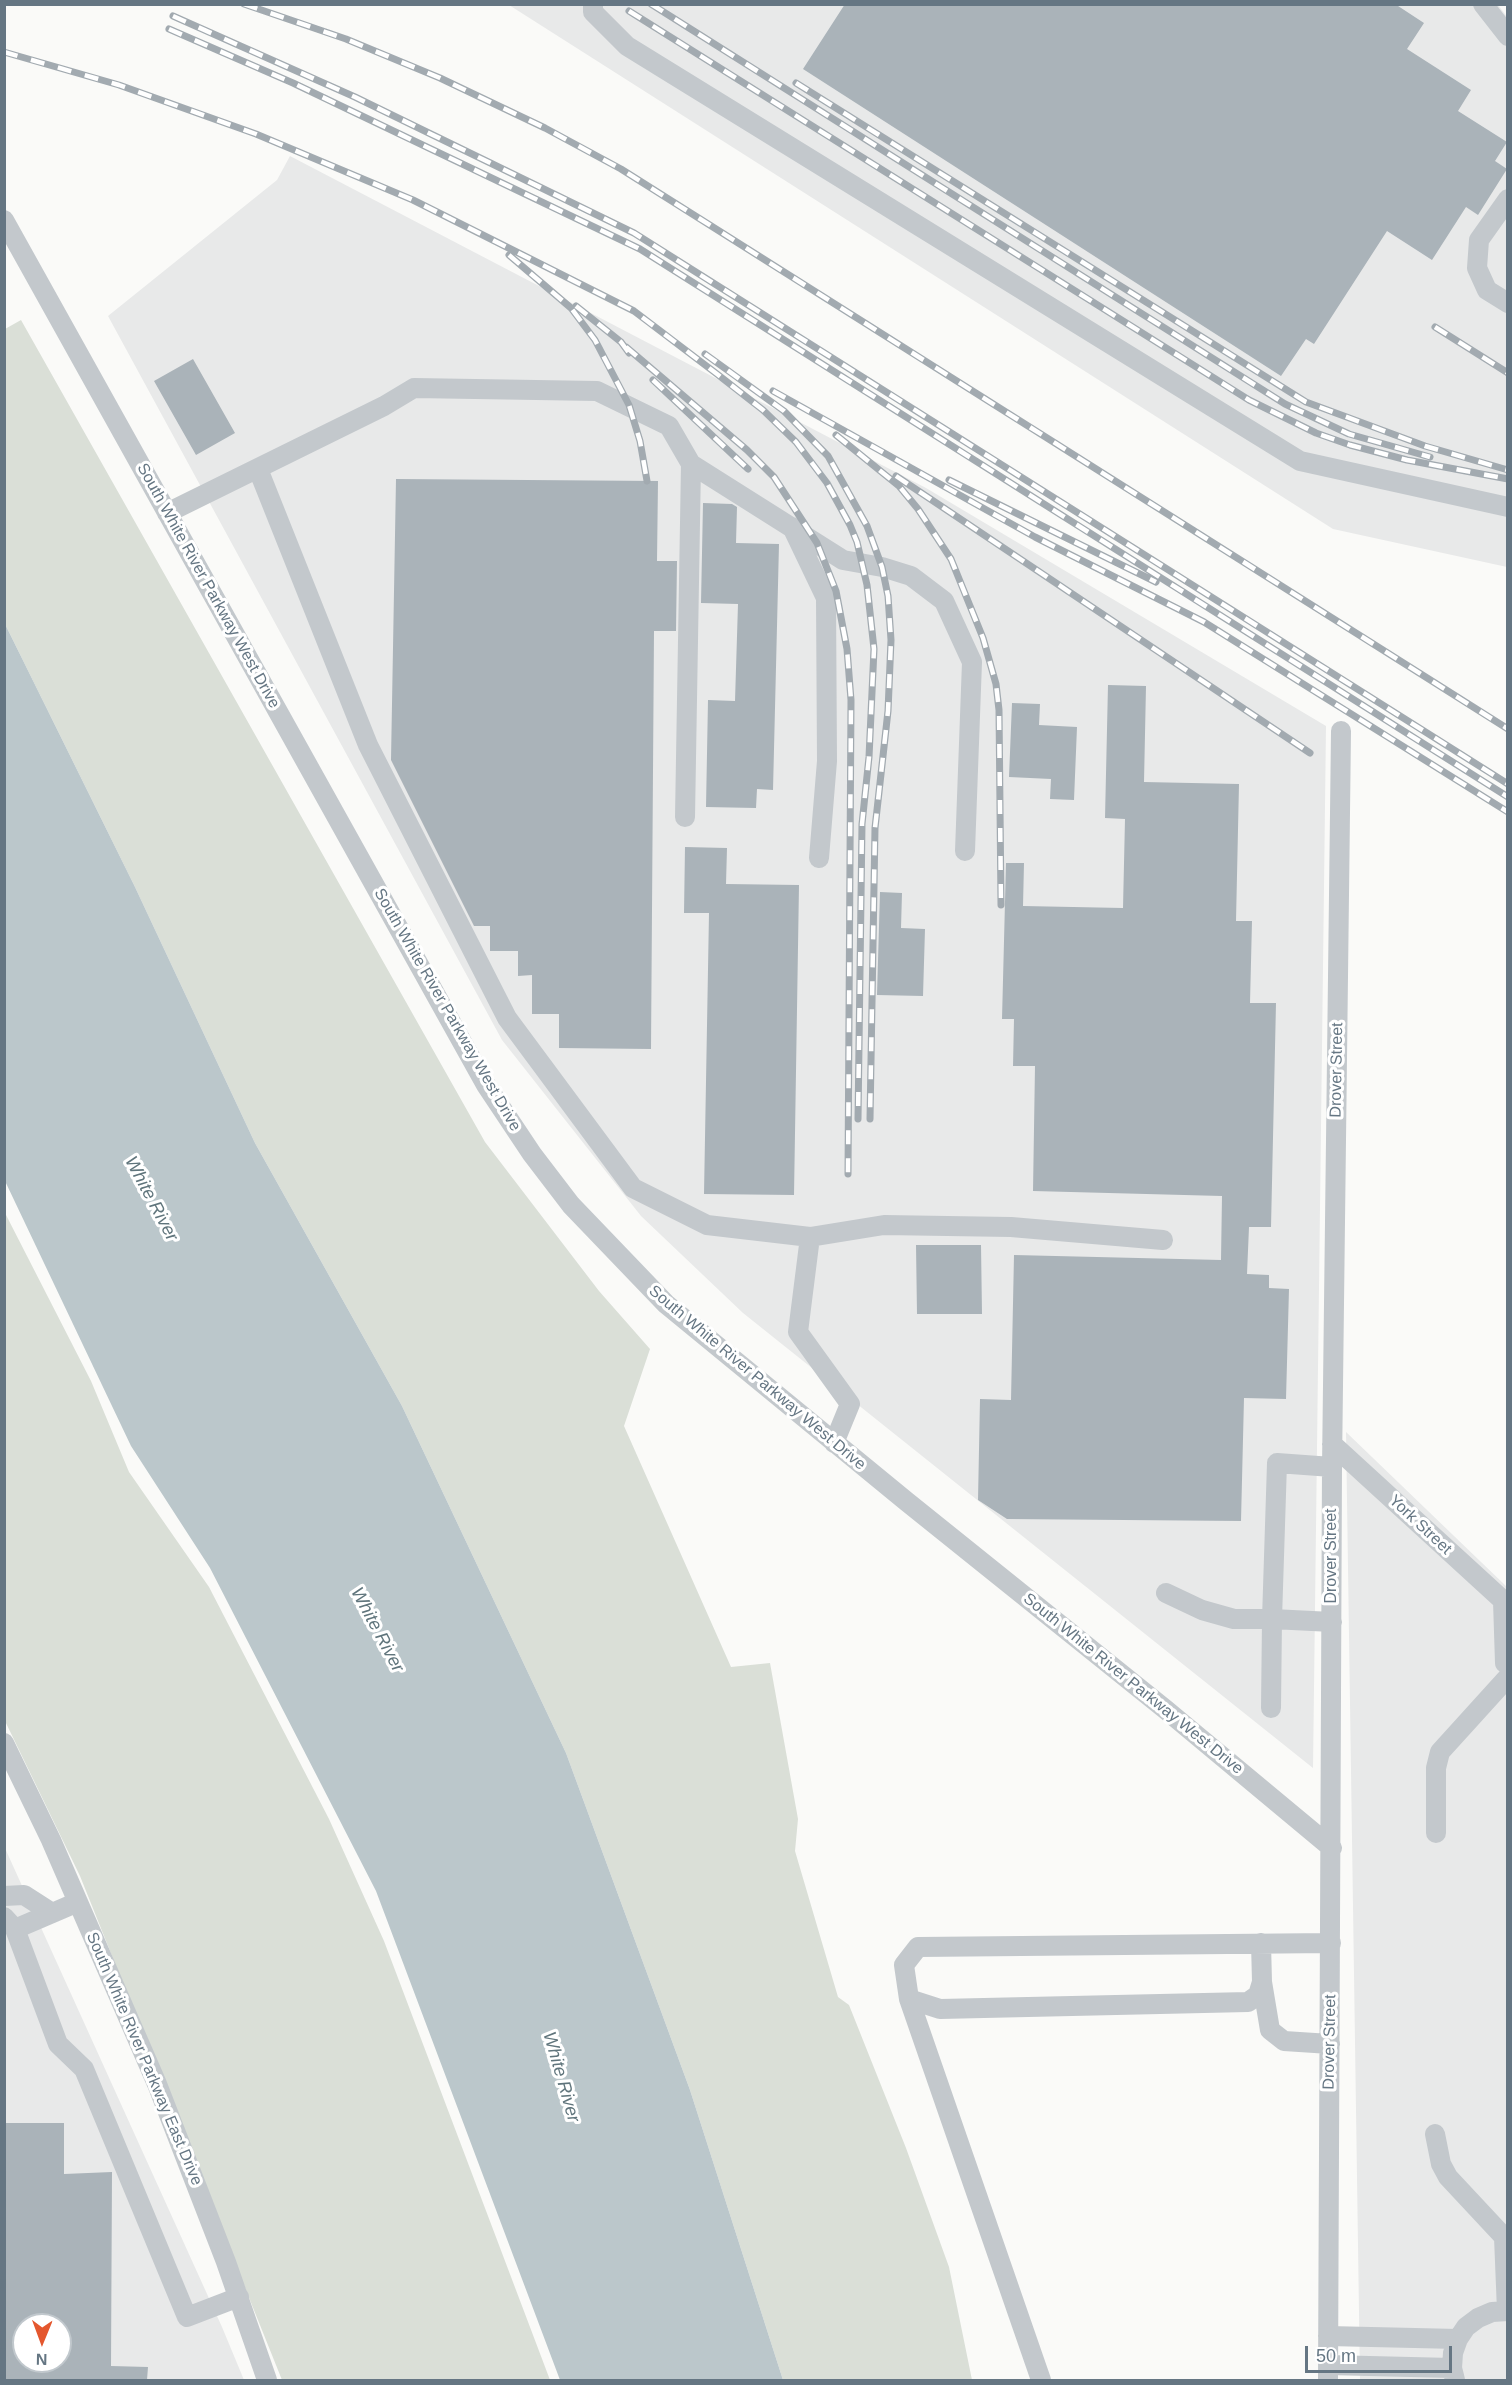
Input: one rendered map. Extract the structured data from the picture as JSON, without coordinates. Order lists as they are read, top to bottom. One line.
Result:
{"streets":{"street":["South White River Parkway West Drive","Drover Street","York Street","South White River Parkway East Drive"]},"crossings":[["South White River Parkway West Drive","Drover Street"],["Drover Street","York Street"]],"water":["White River"],"scale_bar":"50 m","north":"bottom"}
